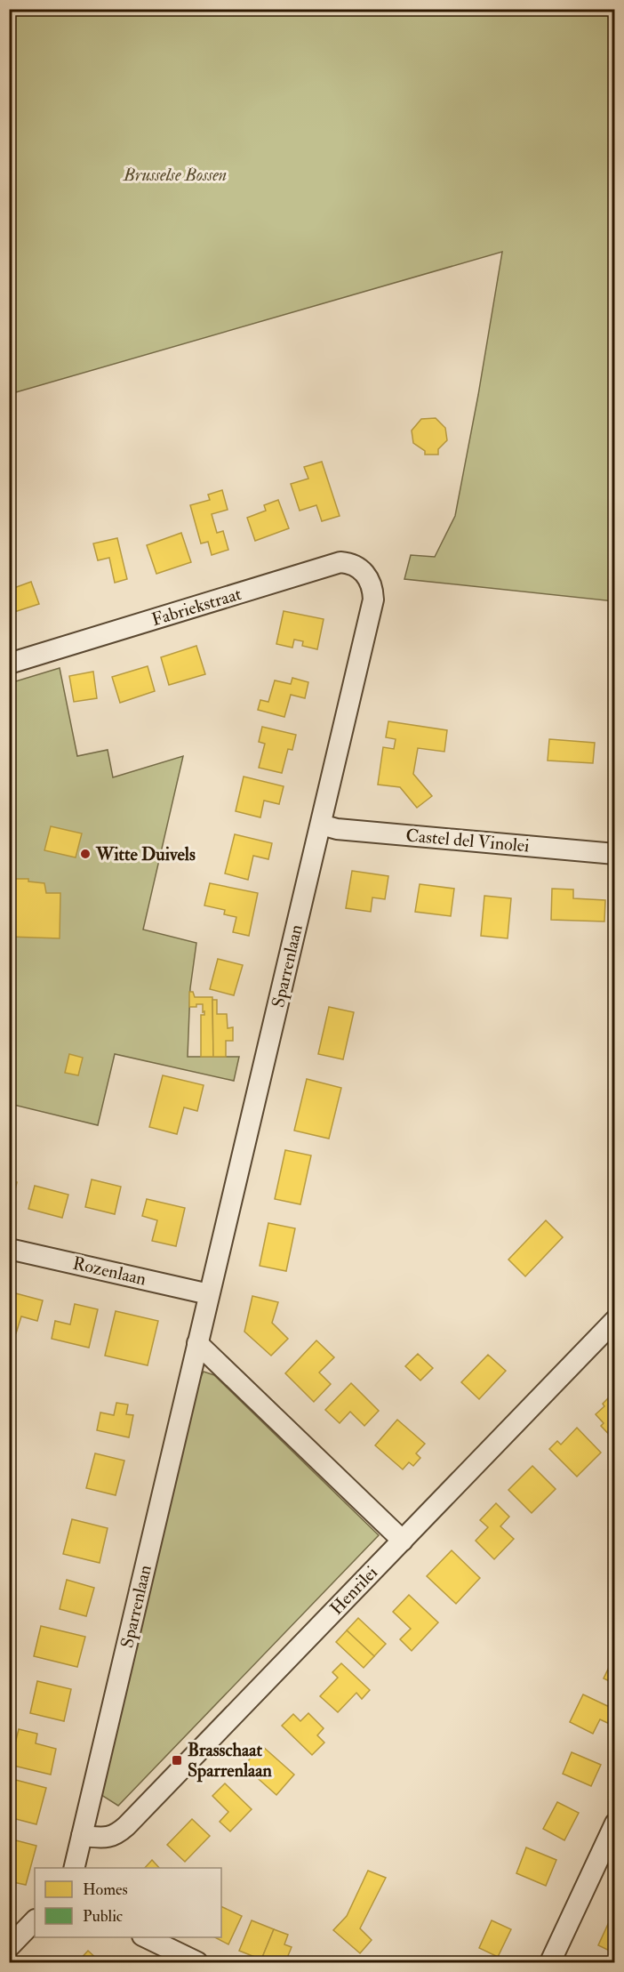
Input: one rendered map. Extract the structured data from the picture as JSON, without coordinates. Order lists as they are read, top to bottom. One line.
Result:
{"streets":{"street":["Fabriekstraat","Castel del Vinolei","Sparrenlaan","Rozenlaan","Henrilei"]},"crossings":[["Fabriekstraat","Sparrenlaan"],["Castel del Vinolei","Sparrenlaan"],["Sparrenlaan","Rozenlaan"],["Sparrenlaan","Henrilei"]],"parks":["Brusselse Bossen"],"places":{"other":["Witte Duivels"],"transit":["Brasschaat Sparrenlaan"]},"legend":["Homes","Public"]}
